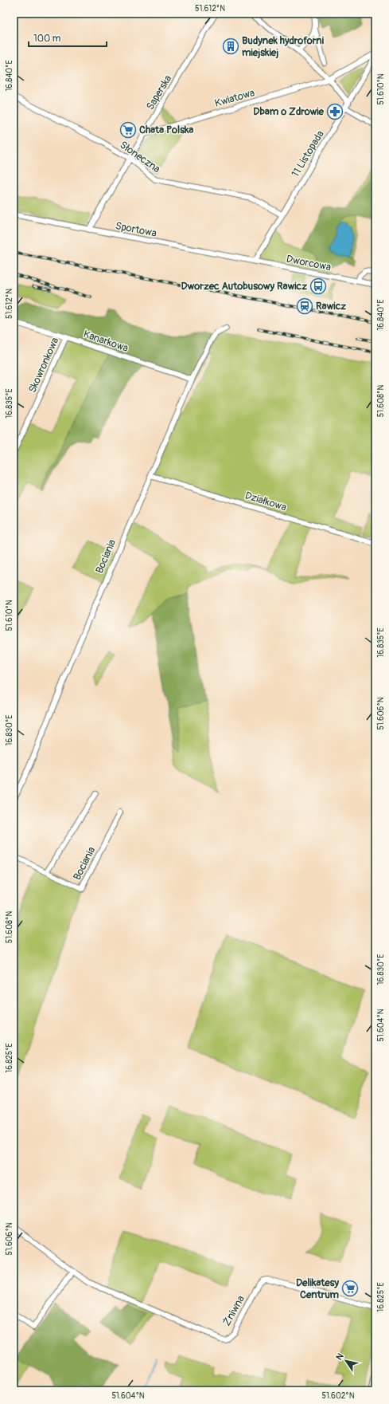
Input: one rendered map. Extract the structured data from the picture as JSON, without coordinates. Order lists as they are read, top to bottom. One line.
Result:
{"streets":{"street":["Saperska","Kwiatowa","11 Listopada","Słoneczna","Sportowa","Dworcowa","Kanarkowa","Skowronkowa","Działkowa","Bociania","Żniwna"]},"crossings":[["Saperska","Kwiatowa"],["Saperska","Słoneczna"],["Saperska","Sportowa"],["Kwiatowa","11 Listopada"],["11 Listopada","Słoneczna"],["11 Listopada","Sportowa"],["11 Listopada","Dworcowa"],["Sportowa","Dworcowa"],["Kanarkowa","Skowronkowa"],["Kanarkowa","Bociania"],["Działkowa","Bociania"]],"places":{"building":["Budynek hydroforni miejskiej"],"pharmacy":["Dbam o Zdrowie"],"supermarket":["Chata Polska","Delikatesy Centrum"],"bus stop":["Dworzec Autobusowy Rawicz"],"station":["Rawicz"]},"scale_bar":"100 m","north":"top left","coordinates":["51.612°N","16.840°E","51.610°N","51.608°N","16.835°E","51.606°N","16.830°E","51.604°N","16.825°E","51.602°N"]}
